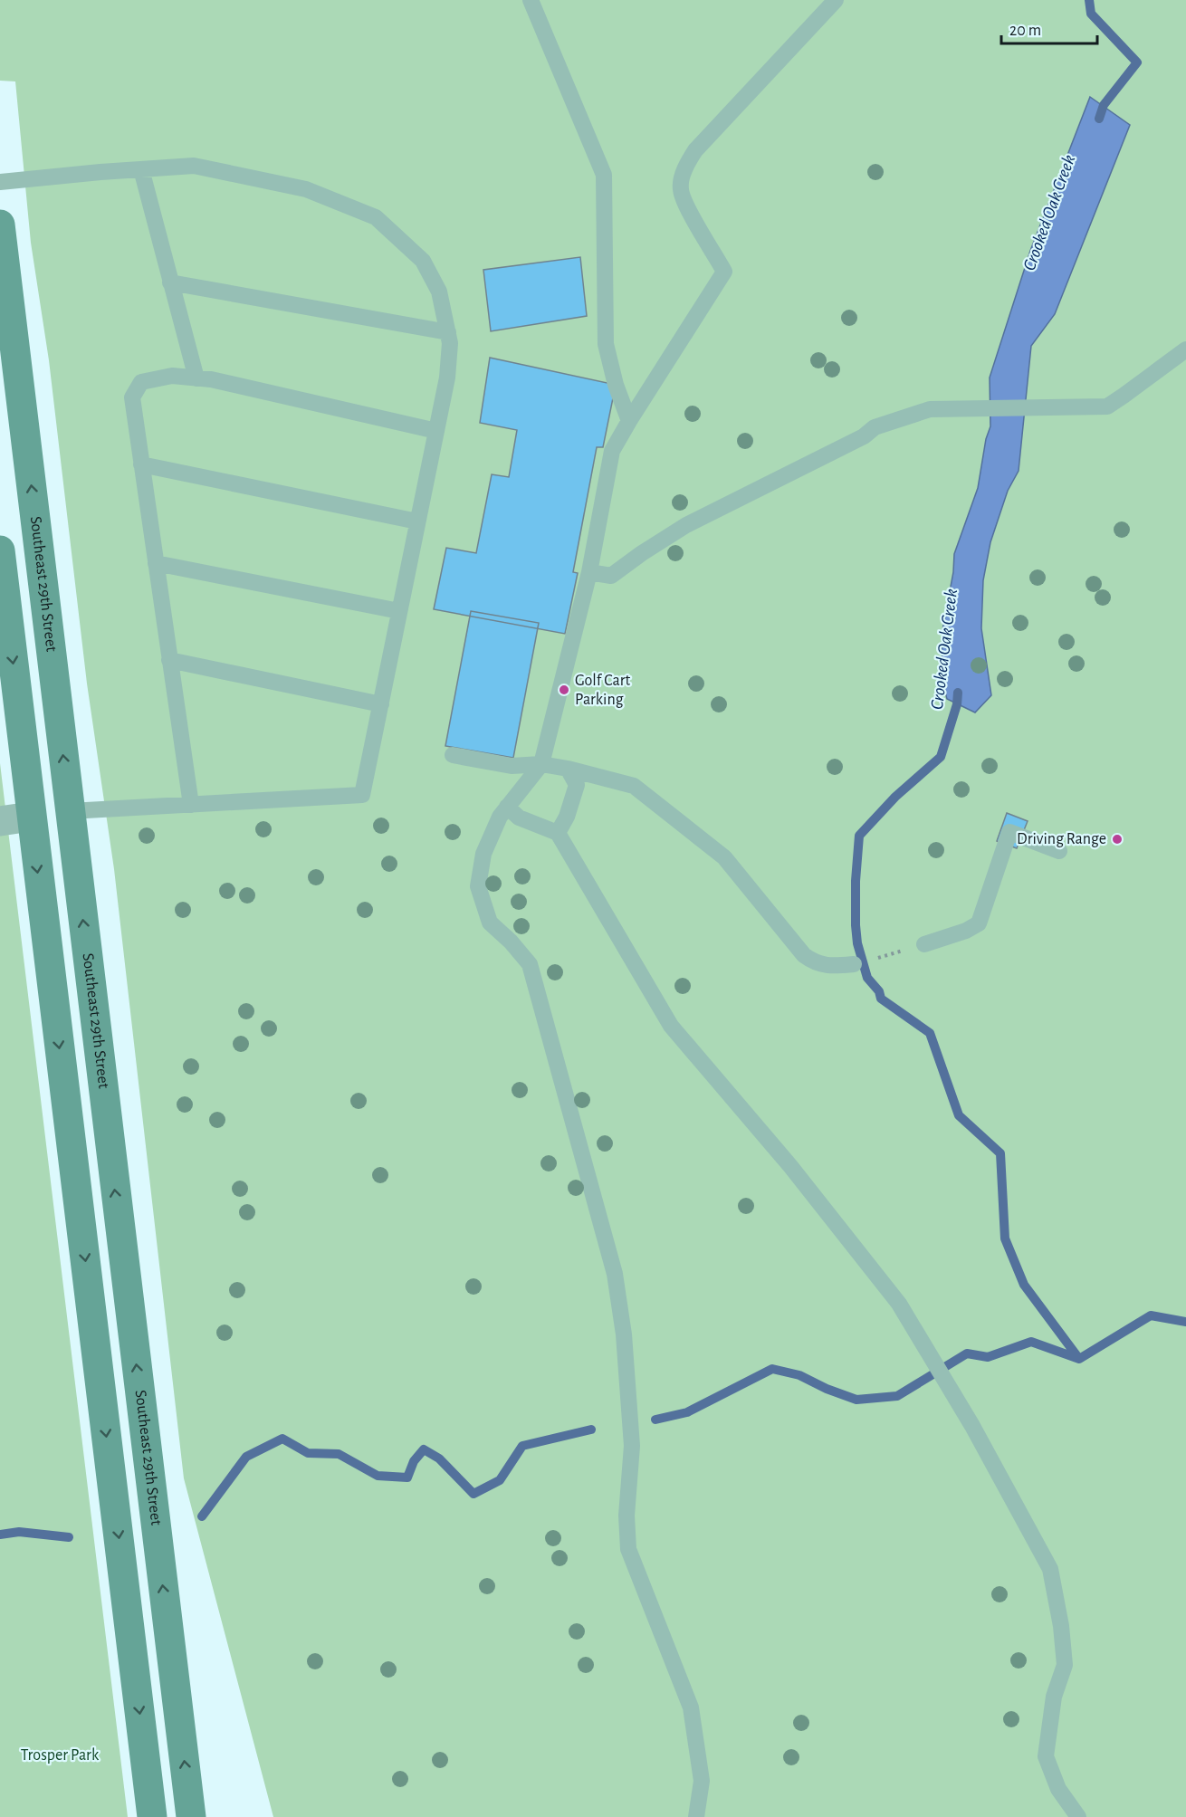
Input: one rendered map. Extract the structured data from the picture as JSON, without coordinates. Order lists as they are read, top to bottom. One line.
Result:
{"streets":{"main road":["Southeast 29th Street"]},"water":["Crooked Oak Creek"],"parks":["Trosper Park"],"places":["Golf Cart Parking","Driving Range"],"scale_bar":"20 m"}
